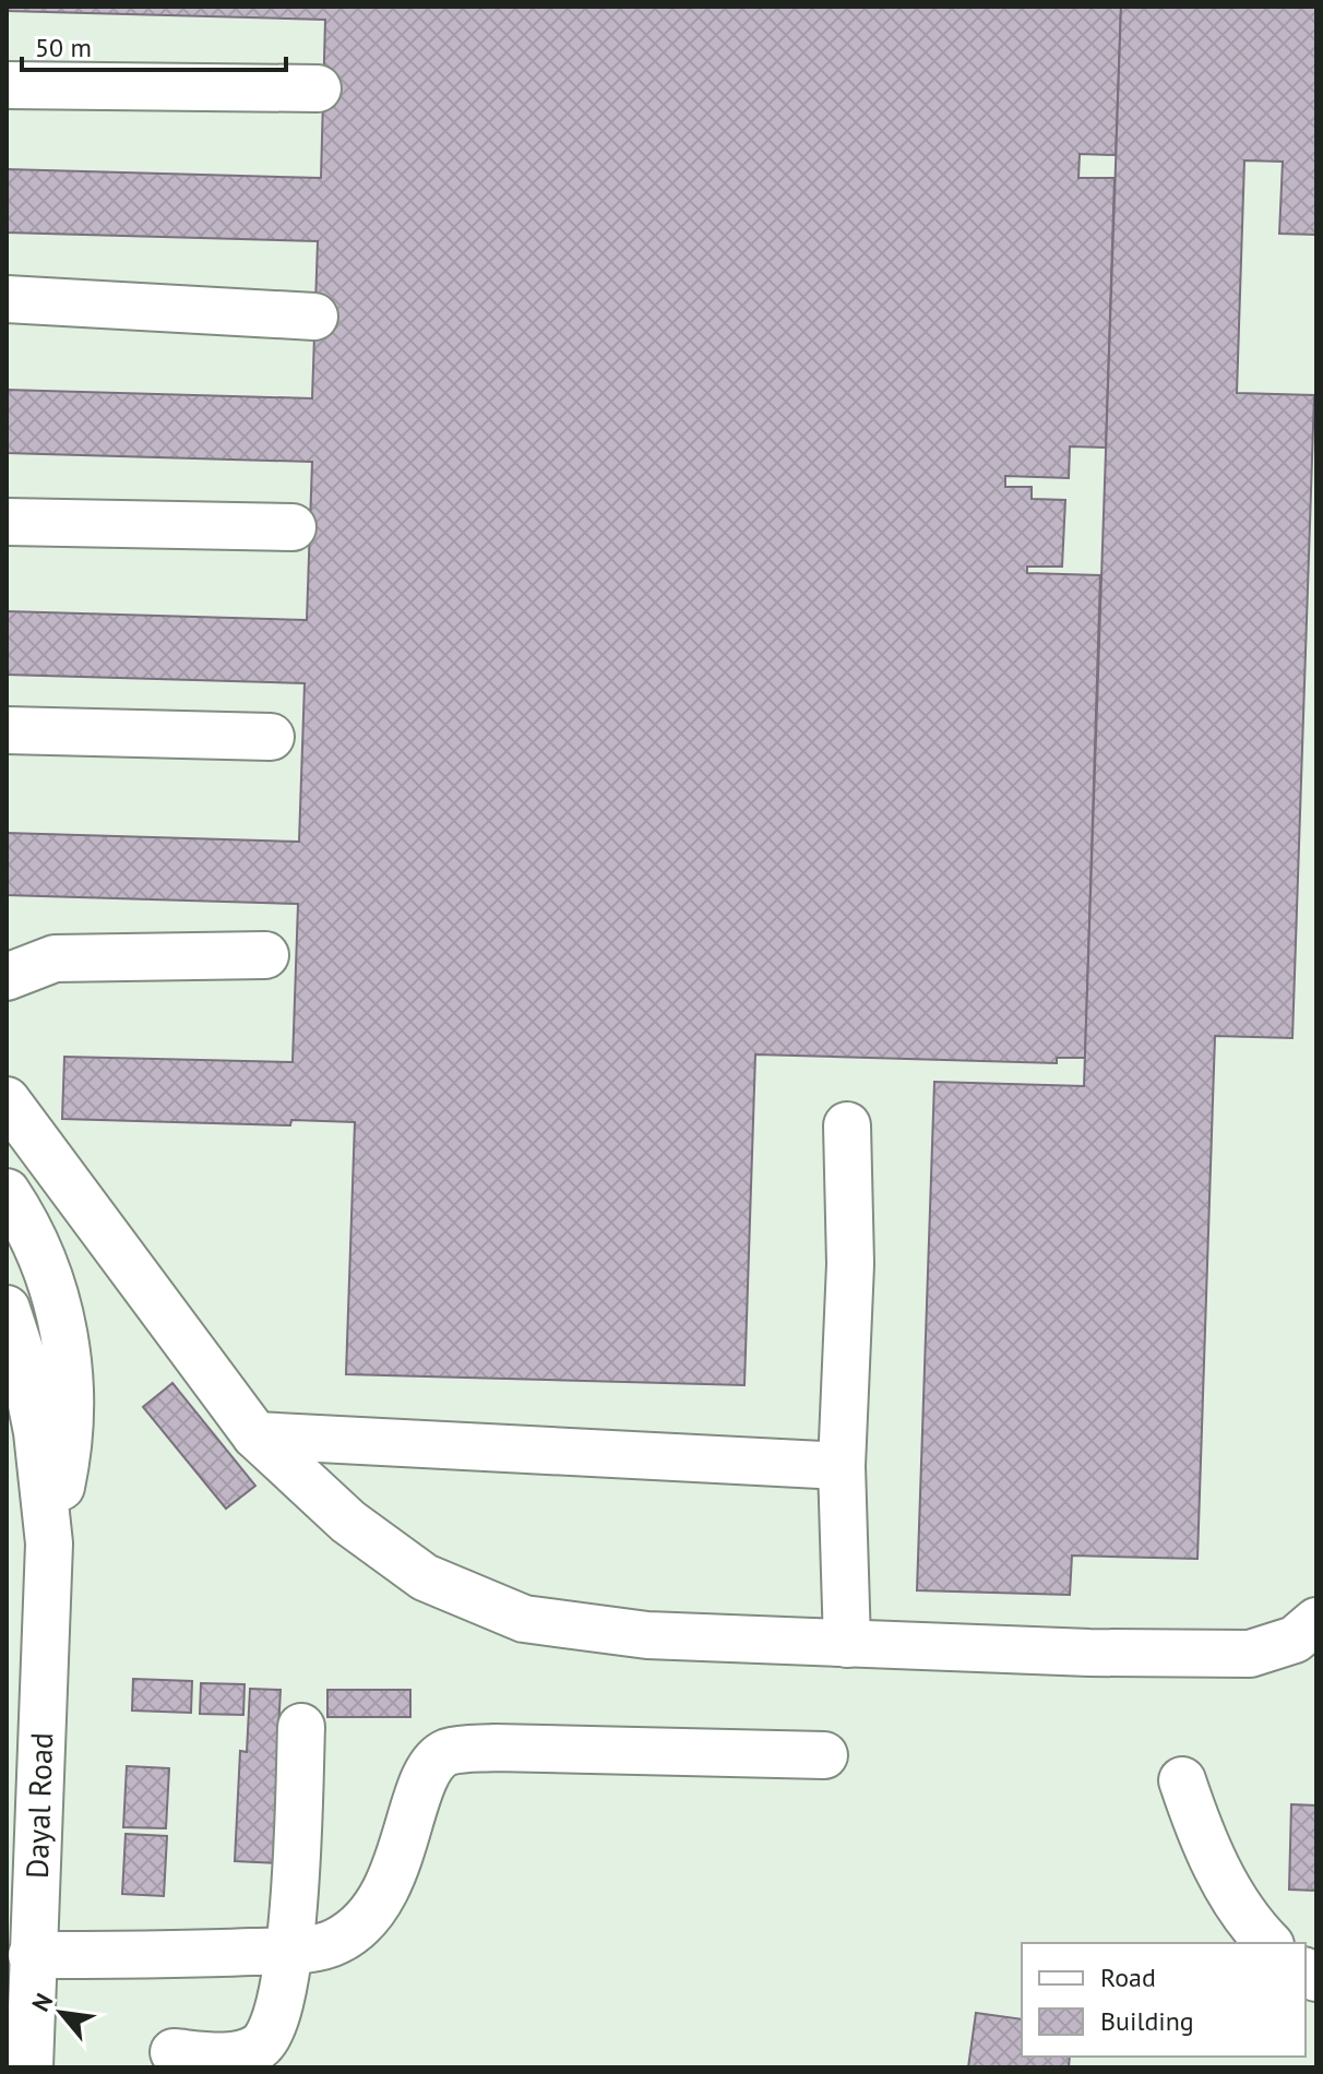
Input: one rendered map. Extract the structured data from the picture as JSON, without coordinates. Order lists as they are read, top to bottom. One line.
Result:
{"streets":{"street":["Dayal Road"]},"legend":["Road","Building"],"scale_bar":"50 m","north":"top left"}
